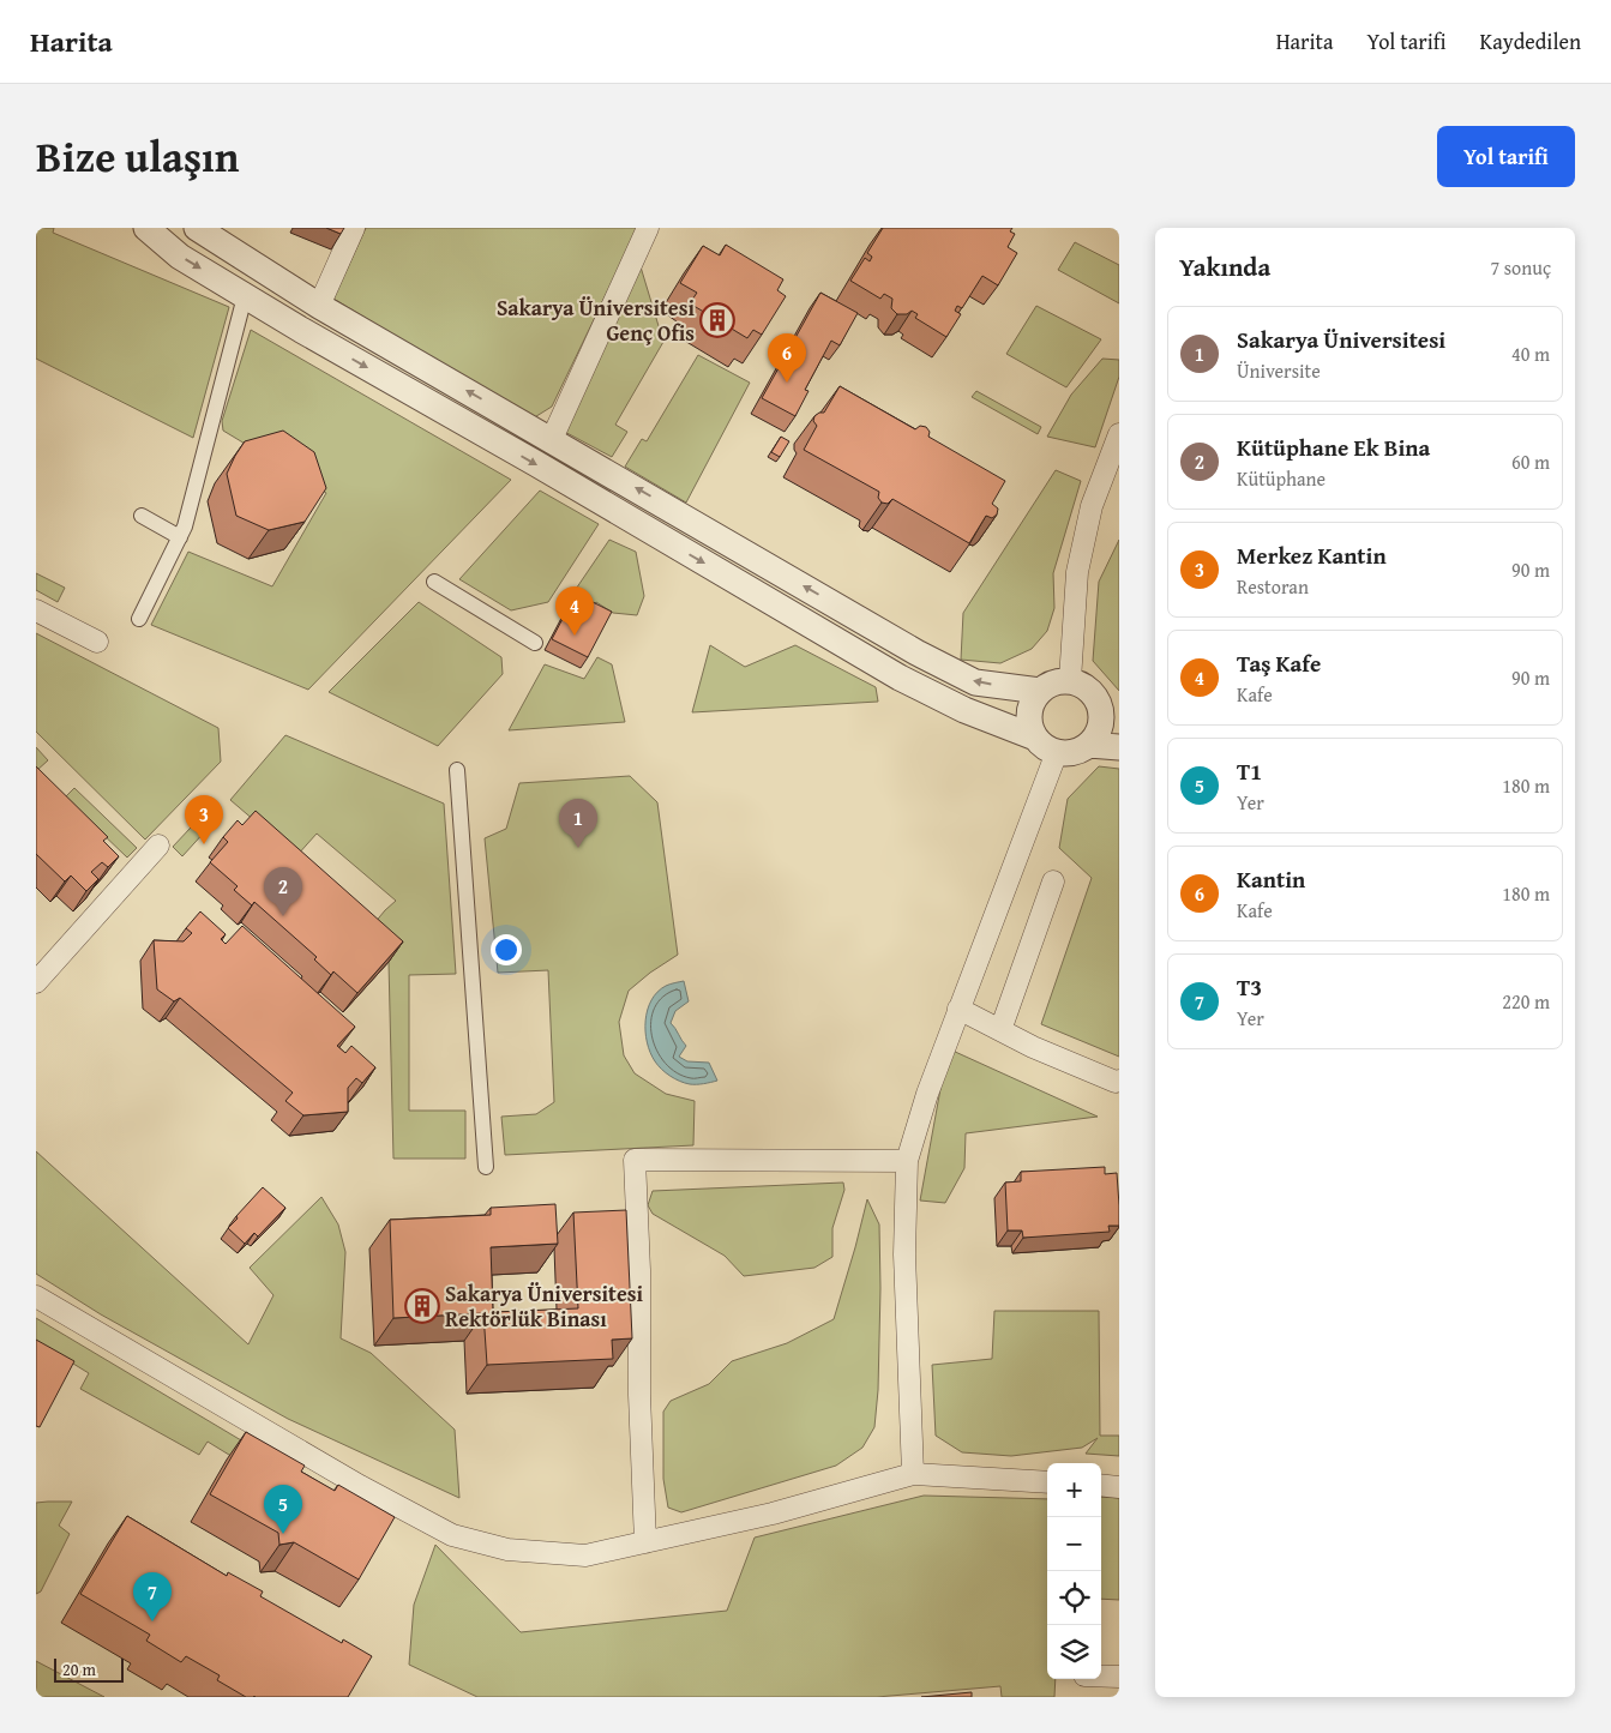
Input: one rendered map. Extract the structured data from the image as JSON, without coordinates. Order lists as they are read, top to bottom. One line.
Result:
{"places":{"building":["Sakarya Üniversitesi Genç Ofis","Sakarya Üniversitesi Rektörlük Binası"]},"scale_bar":"20 m","page":{"header":"Harita","nav":["Harita","Yol tarifi","Kaydedilen"],"title":"Bize ulaşın","buttons":"Yol tarifi","heading":["Yakında","7 sonuç"],"list":[{"mark":"1","name":"Sakarya Üniversitesi","note":"Üniversite","value":"40 m"},{"mark":"2","name":"Kütüphane Ek Bina","note":"Kütüphane","value":"60 m"},{"mark":"3","name":"Merkez Kantin","note":"Restoran","value":"90 m"},{"mark":"4","name":"Taş Kafe","note":"Kafe","value":"90 m"},{"mark":"5","name":"T1","note":"Yer","value":"180 m"},{"mark":"6","name":"Kantin","note":"Kafe","value":"180 m"},{"mark":"7","name":"T3","note":"Yer","value":"220 m"}],"pins":["6","4","3","1","2","5","7"],"map_buttons":["+","−"],"scale":"20 m"}}
